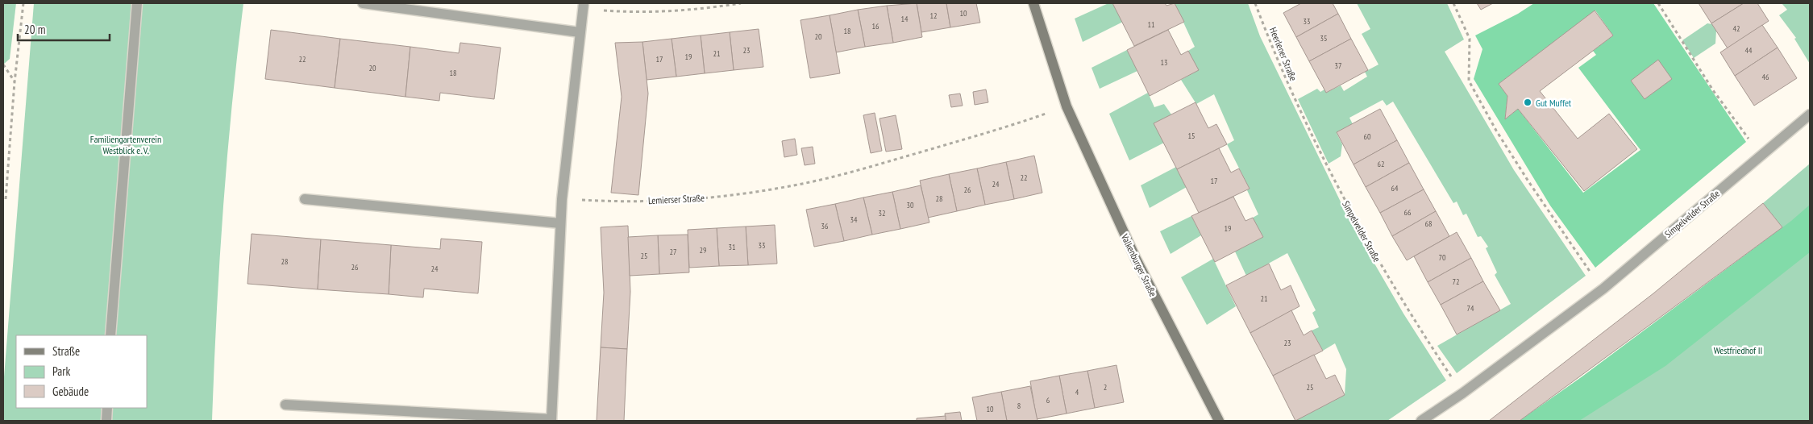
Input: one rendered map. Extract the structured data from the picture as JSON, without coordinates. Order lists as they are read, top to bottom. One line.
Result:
{"streets":{"street":["Simpelvelder Straße","Valkenburger Straße"],"path":["Heerlener Straße","Lemierser Straße"]},"crossings":[["Heerlener Straße","Simpelvelder Straße"],["Lemierser Straße","Valkenburger Straße"]],"parks":["Familiengartenverein Westblick e. V.","Westfriedhof II"],"places":["Gut Muffet"],"house_numbers":["10","12","14","33","11","16","42","18","20","35","23","44","21","19","22","17","13","37","20","18","46","15","60","62","22","17","24","64","26","28","30","66","32","34","68","36","19","33","31","29","27","25","70","28","26","24","72","21","74","23","2","25","4","6","8","10"],"legend":["Straße","Park","Gebäude"],"scale_bar":"20 m"}
